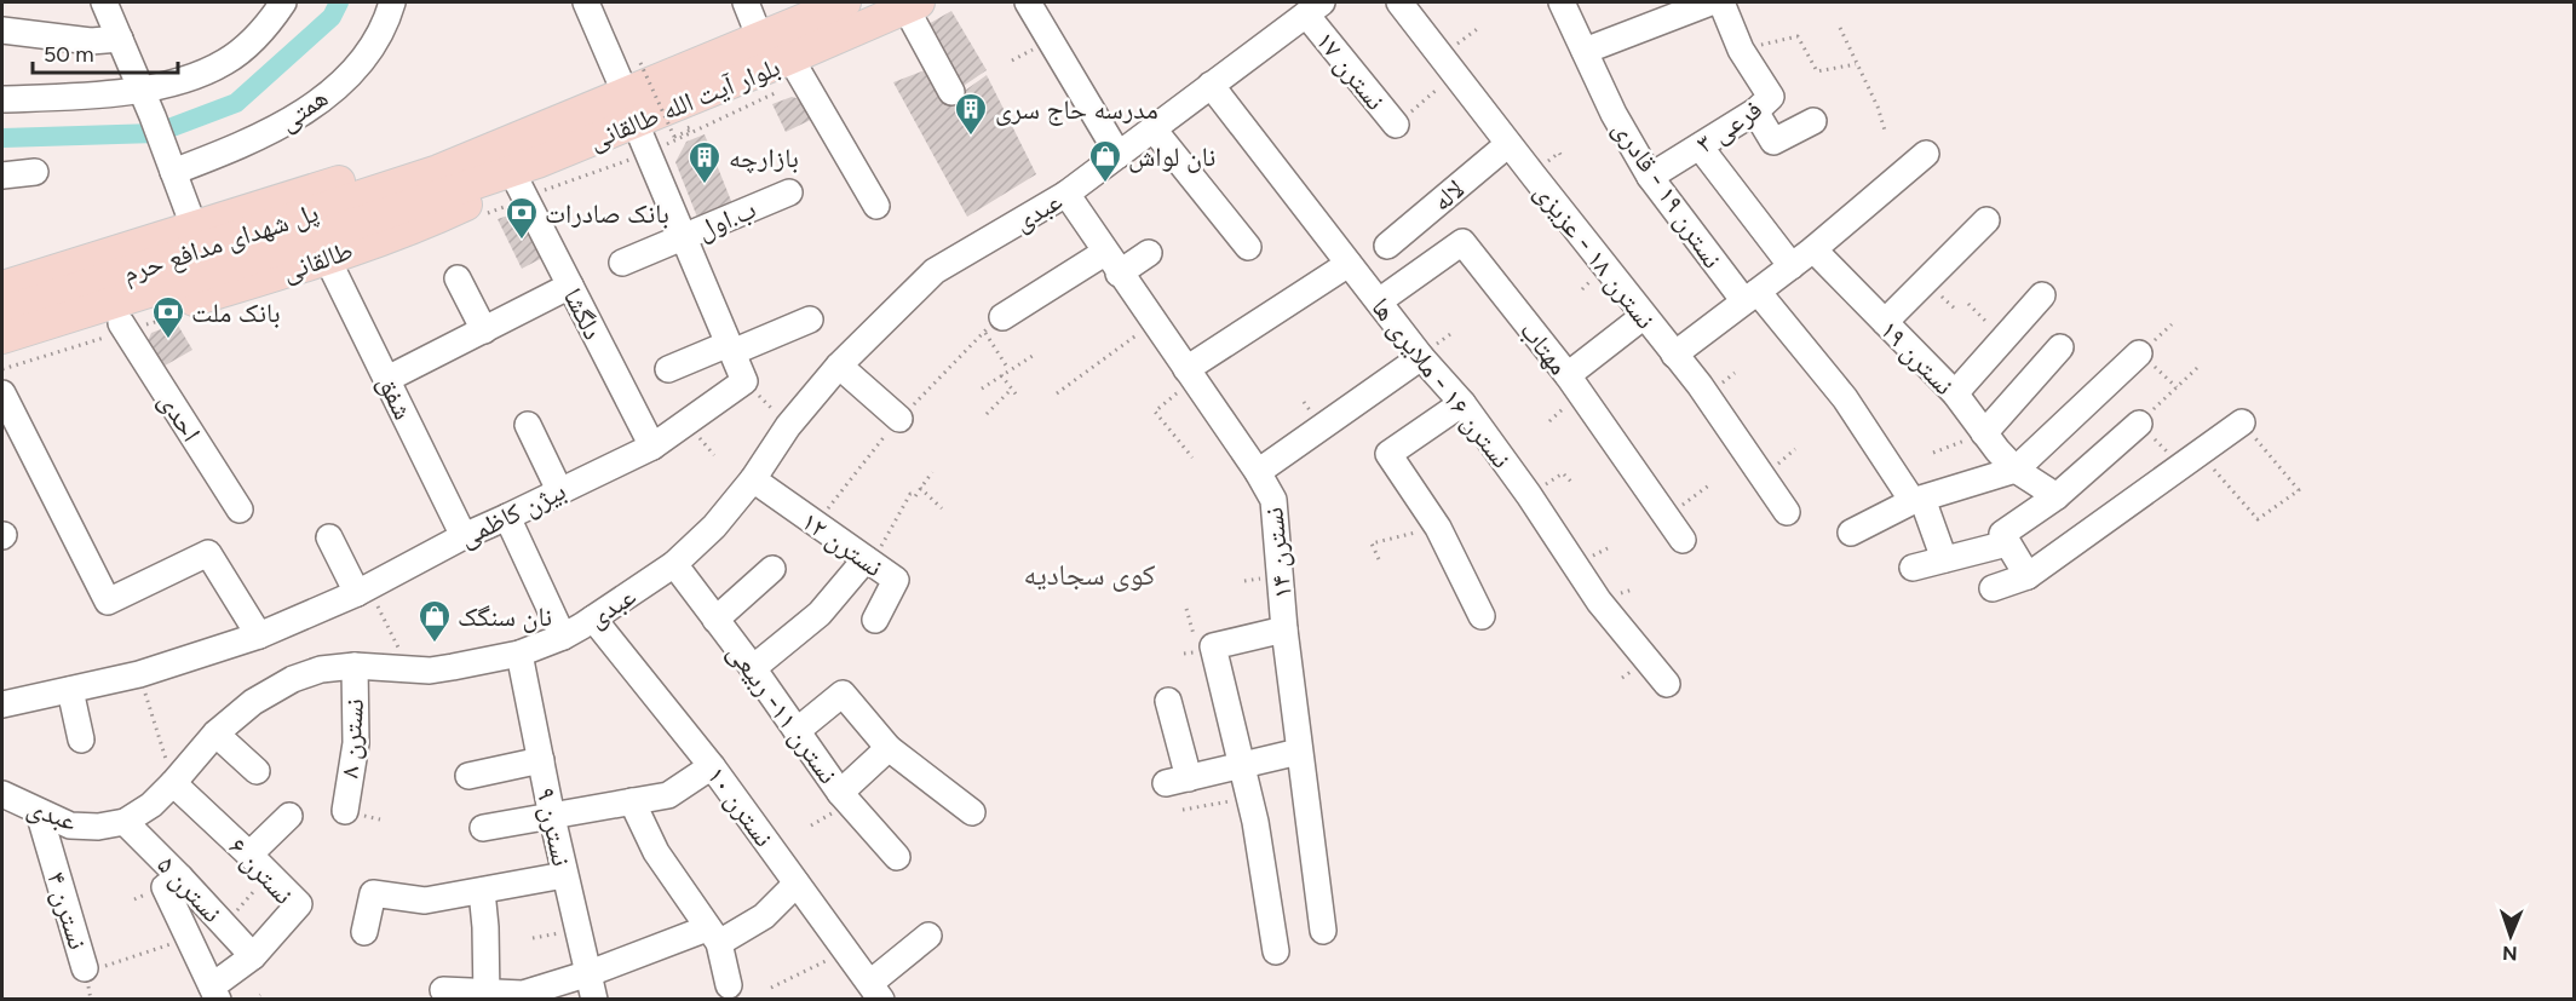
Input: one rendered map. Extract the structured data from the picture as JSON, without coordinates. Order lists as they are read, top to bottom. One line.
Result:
{"streets":{"main road":["بلوار آیت الله طالقانی","پل شهدای مدافع حرم","طالقانی"],"street":["نسترن ۱۷","همتی","فرعی ۳","نسترن ۱۹ - قادری","لاله","عبدی","ب.اول","نسترن ۱۸ - عزیزی","دلگشا","مهتاب","نسترن ۱۹","نسترن ۱۶ - ملایری ها","شفق","احدی","بیژن کاظمی","نسترن ۱۲","نسترن ۱۴","نسترن ۱۱- ربیعی","نسترن ۸","نسترن ۱۰","نسترن ۹","نسترن ۶","نسترن ۵","نسترن ۴"]},"crossings":[["نسترن ۱۷","عبدی"],["بلوار آیت الله طالقانی","پل شهدای مدافع حرم"],["بلوار آیت الله طالقانی","طالقانی"],["بلوار آیت الله طالقانی","دلگشا"],["فرعی ۳","نسترن ۱۹ - قادری"],["لاله","نسترن ۱۸ - عزیزی"],["عبدی","نسترن ۱۶ - ملایری ها"],["عبدی","نسترن ۱۲"],["عبدی","نسترن ۱۴"],["عبدی","نسترن ۱۱- ربیعی"],["عبدی","نسترن ۸"],["عبدی","نسترن ۱۰"],["عبدی","نسترن ۹"],["عبدی","نسترن ۶"],["عبدی","نسترن ۵"],["عبدی","نسترن ۴"],["طالقانی","دلگشا"],["طالقانی","شفق"],["طالقانی","احدی"],["دلگشا","بیژن کاظمی"],["مهتاب","نسترن ۱۶ - ملایری ها"],["شفق","بیژن کاظمی"],["نسترن ۶","نسترن ۵"]],"districts":["کوی سجادیه"],"places":{"building":["مدرسه حاج سری","بازارچه"],"shop":["نان لواش","نان سنگک"],"bank":["بانک صادرات","بانک ملت"]},"scale_bar":"50 m","north":"bottom"}
